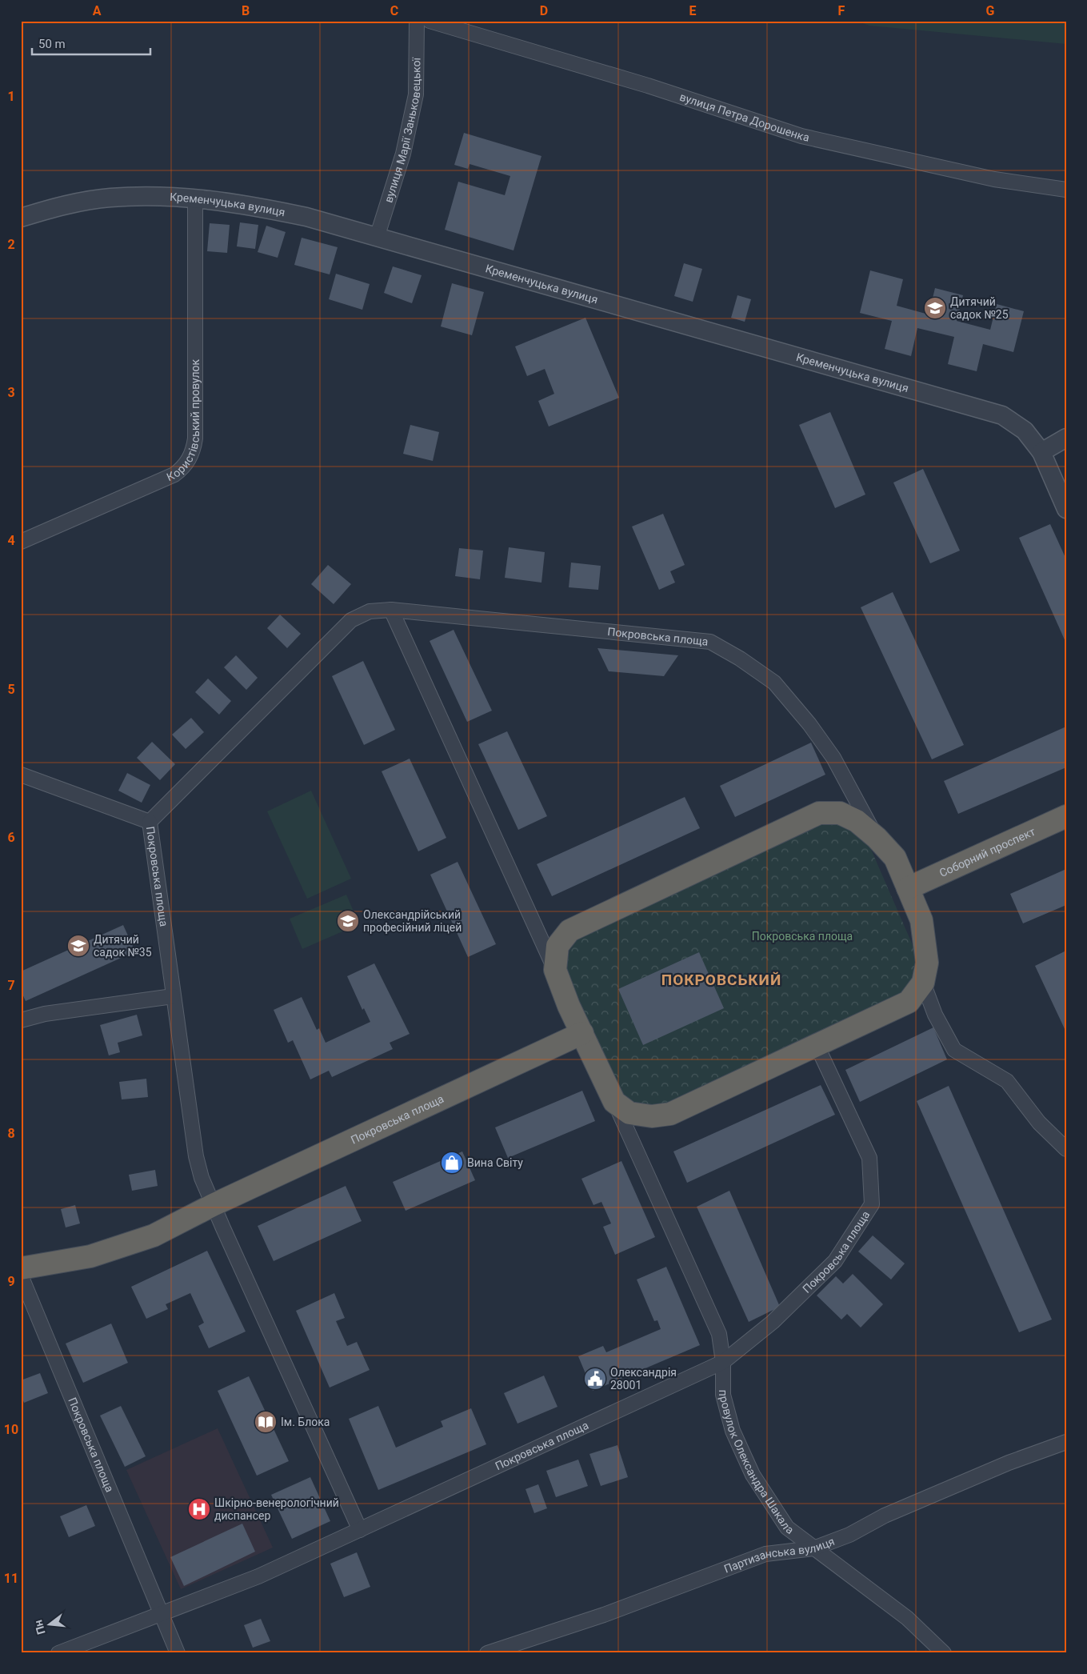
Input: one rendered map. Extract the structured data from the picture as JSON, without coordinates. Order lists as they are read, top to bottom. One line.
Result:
{"streets":{"highway":["Покровська площа","Соборний проспект"],"street":["вулиця Петра Дорошенка","вулиця Марії Заньковецької","Кременчуцька вулиця","Користівський провулок","провулок Олександра Шакала","Партизанська вулиця"]},"crossings":[["вулиця Марії Заньковецької","Кременчуцька вулиця"],["Кременчуцька вулиця","Користівський провулок"],["Покровська площа","Соборний проспект"],["Покровська площа","провулок Олександра Шакала"],["провулок Олександра Шакала","Партизанська вулиця"]],"districts":["ПОКРОВСЬКИЙ"],"parks":["Покровська площа"],"places":{"school or university":["Дитячий садок №25","Олександрійський професійний ліцей","Дитячий садок №35"],"shop":["Вина Світу"],"public building":["Олександрія 28001"],"library":["Ім. Блока"],"hospital":["Шкірно-венерологічний диспансер"]},"scale_bar":"50 m","north":"left","grid":{"columns":["A","B","C","D","E","F","G"],"rows":["1","2","3","4","5","6","7","8","9","10","11"]}}
